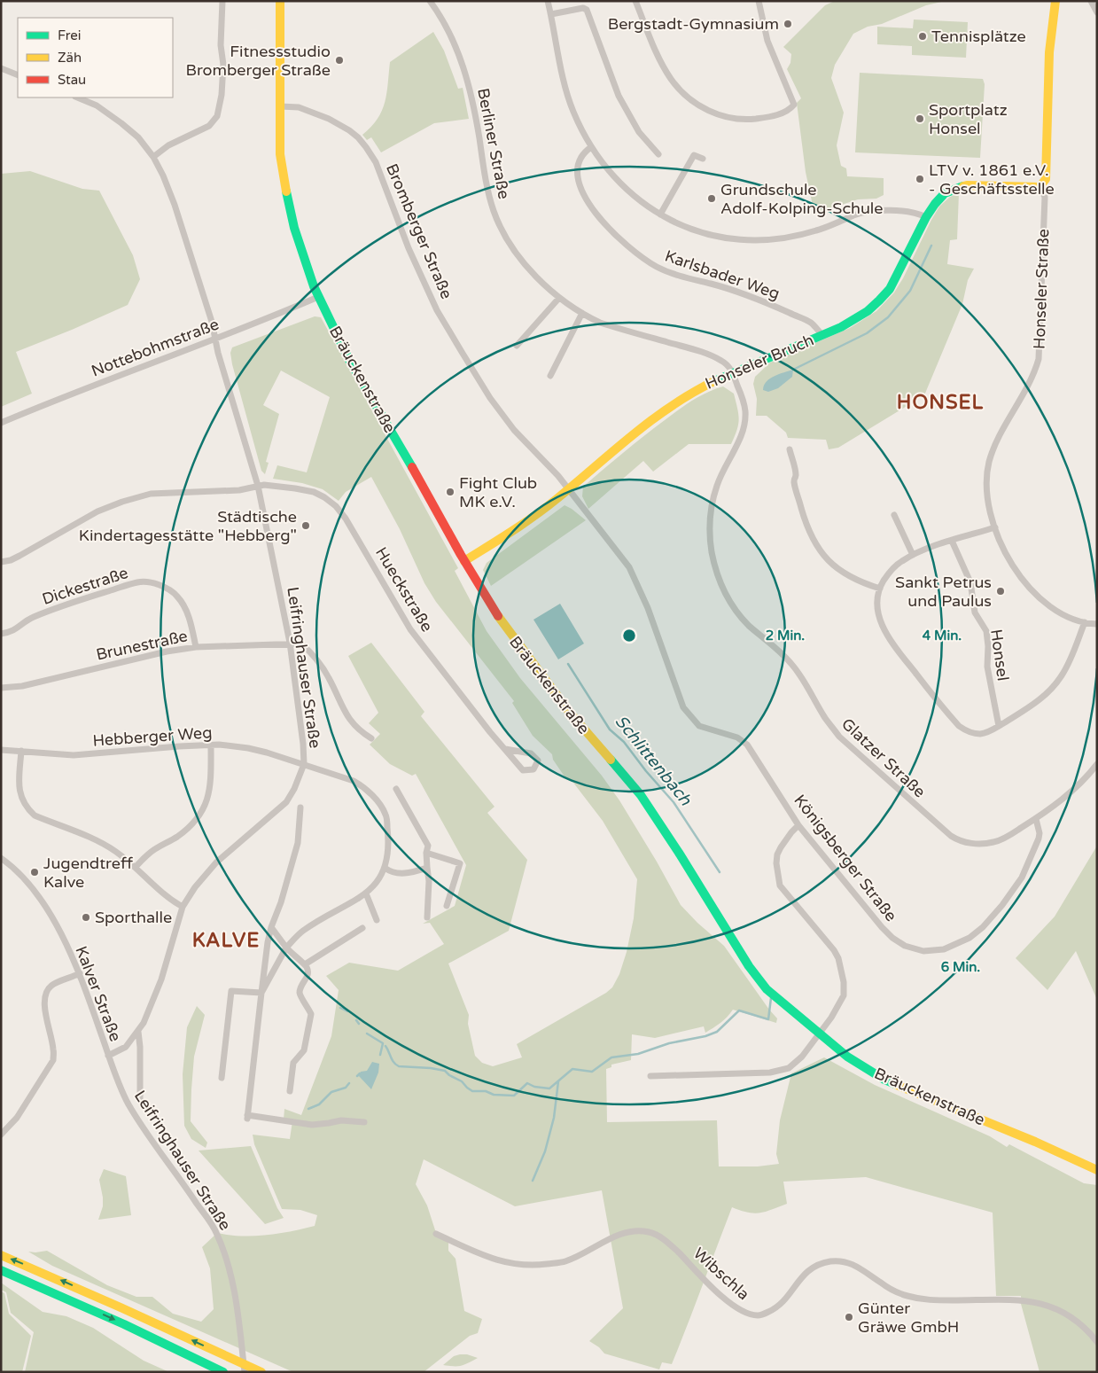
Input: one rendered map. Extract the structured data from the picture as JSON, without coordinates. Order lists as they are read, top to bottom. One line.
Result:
{"streets":{"main road":["Honseler Bruch","Bräuckenstraße"],"street":["Berliner Straße","Bromberger Straße","Karlsbader Weg","Honseler Straße","Nottebohmstraße","Dickestraße","Hueckstraße","Brunestraße","Honsel","Leifringhauser Straße","Hebberger Weg","Glatzer Straße","Königsberger Straße","Kalver Straße","Wibschla"]},"crossings":[["Berliner Straße","Honseler Bruch"],["Berliner Straße","Glatzer Straße"],["Bromberger Straße","Honseler Bruch"],["Bromberger Straße","Bräuckenstraße"],["Bromberger Straße","Königsberger Straße"],["Karlsbader Weg","Honseler Bruch"],["Honseler Straße","Honseler Bruch"],["Nottebohmstraße","Bräuckenstraße"],["Nottebohmstraße","Leifringhauser Straße"],["Honseler Bruch","Bräuckenstraße"],["Honseler Bruch","Glatzer Straße"],["Honseler Bruch","Königsberger Straße"],["Dickestraße","Brunestraße"],["Hueckstraße","Leifringhauser Straße"],["Brunestraße","Leifringhauser Straße"],["Leifringhauser Straße","Hebberger Weg"],["Leifringhauser Straße","Kalver Straße"],["Glatzer Straße","Königsberger Straße"]],"districts":["HONSEL","KALVE"],"water":["Schlittenbach"],"places":["Bergstadt-Gymnasium","Tennisplätze","Fitnessstudio Bromberger Straße","Sportplatz Honsel","LTV v. 1861 e.V. - Geschäftsstelle","Grundschule Adolf-Kolping-Schule","Fight Club MK e.V.","Städtische Kindertagesstätte \"Hebberg\"","Sankt Petrus und Paulus","Jugendtreff Kalve","Sporthalle","Günter Gräwe GmbH"],"legend":["Frei","Zäh","Stau"],"rings":["2 Min.","4 Min.","6 Min."]}
